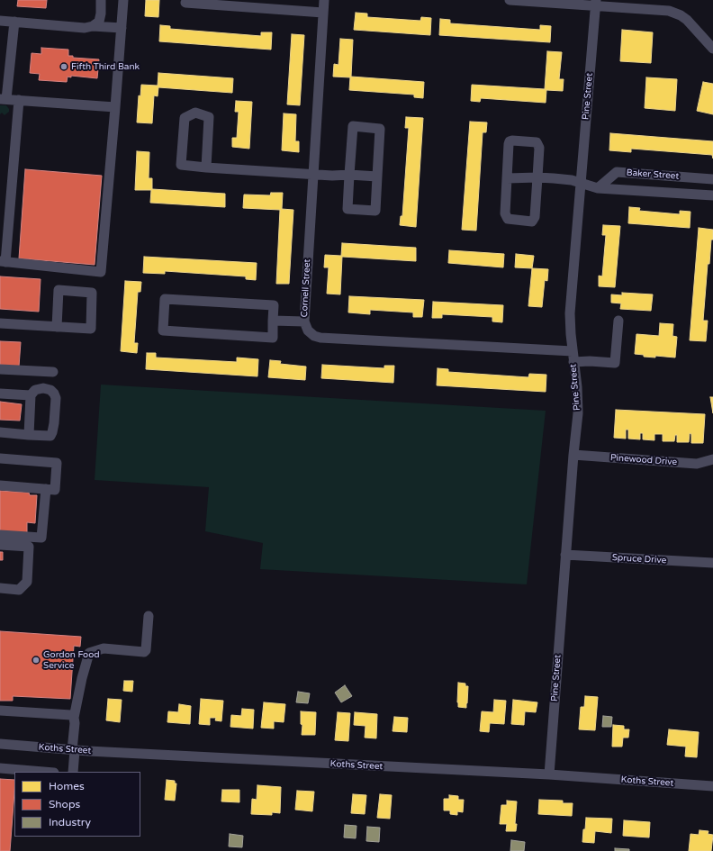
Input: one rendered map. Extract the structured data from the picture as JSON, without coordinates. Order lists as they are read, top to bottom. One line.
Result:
{"streets":{"street":["Pine Street","Baker Street","Cornell Street","Pinewood Drive","Spruce Drive","Koths Street"]},"crossings":[["Pine Street","Baker Street"],["Pine Street","Cornell Street"],["Pine Street","Pinewood Drive"],["Pine Street","Spruce Drive"],["Pine Street","Koths Street"]],"places":["Fifth Third Bank","Gordon Food Service"],"legend":["Homes","Shops","Industry"]}
